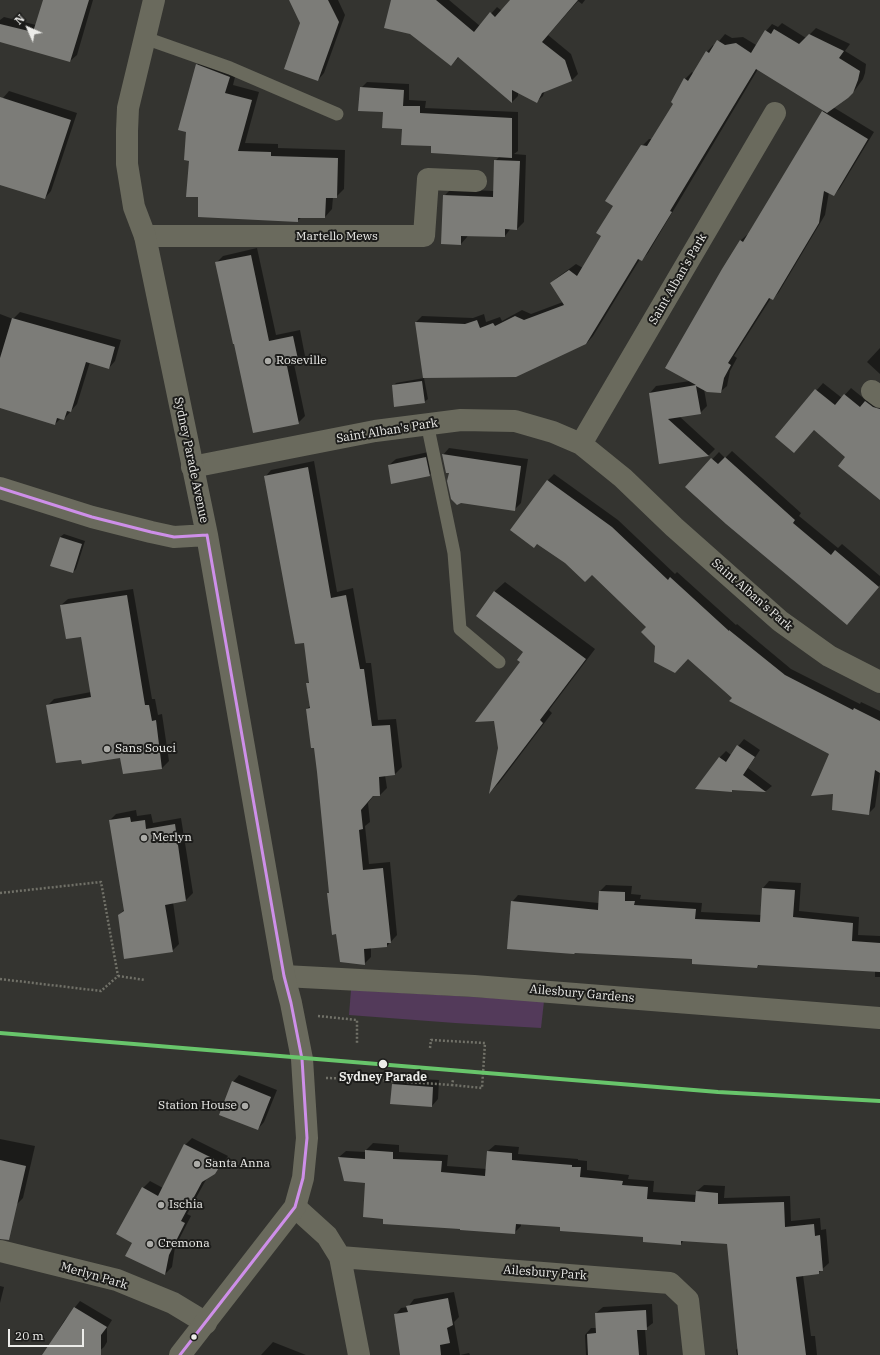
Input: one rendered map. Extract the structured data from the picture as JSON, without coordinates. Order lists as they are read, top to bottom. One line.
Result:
{"streets":{"street":["Martello Mews","Saint Alban's Park","Sydney Parade Avenue","Ailesbury Gardens","Ailesbury Park","Merlyn Park"]},"crossings":[["Martello Mews","Sydney Parade Avenue"],["Saint Alban's Park","Sydney Parade Avenue"],["Sydney Parade Avenue","Ailesbury Gardens"]],"places":["Roseville","Sans Souci","Merlyn","Sydney Parade","Station House","Santa Anna","Ischia","Cremona"],"scale_bar":"20 m","north":"top left"}
